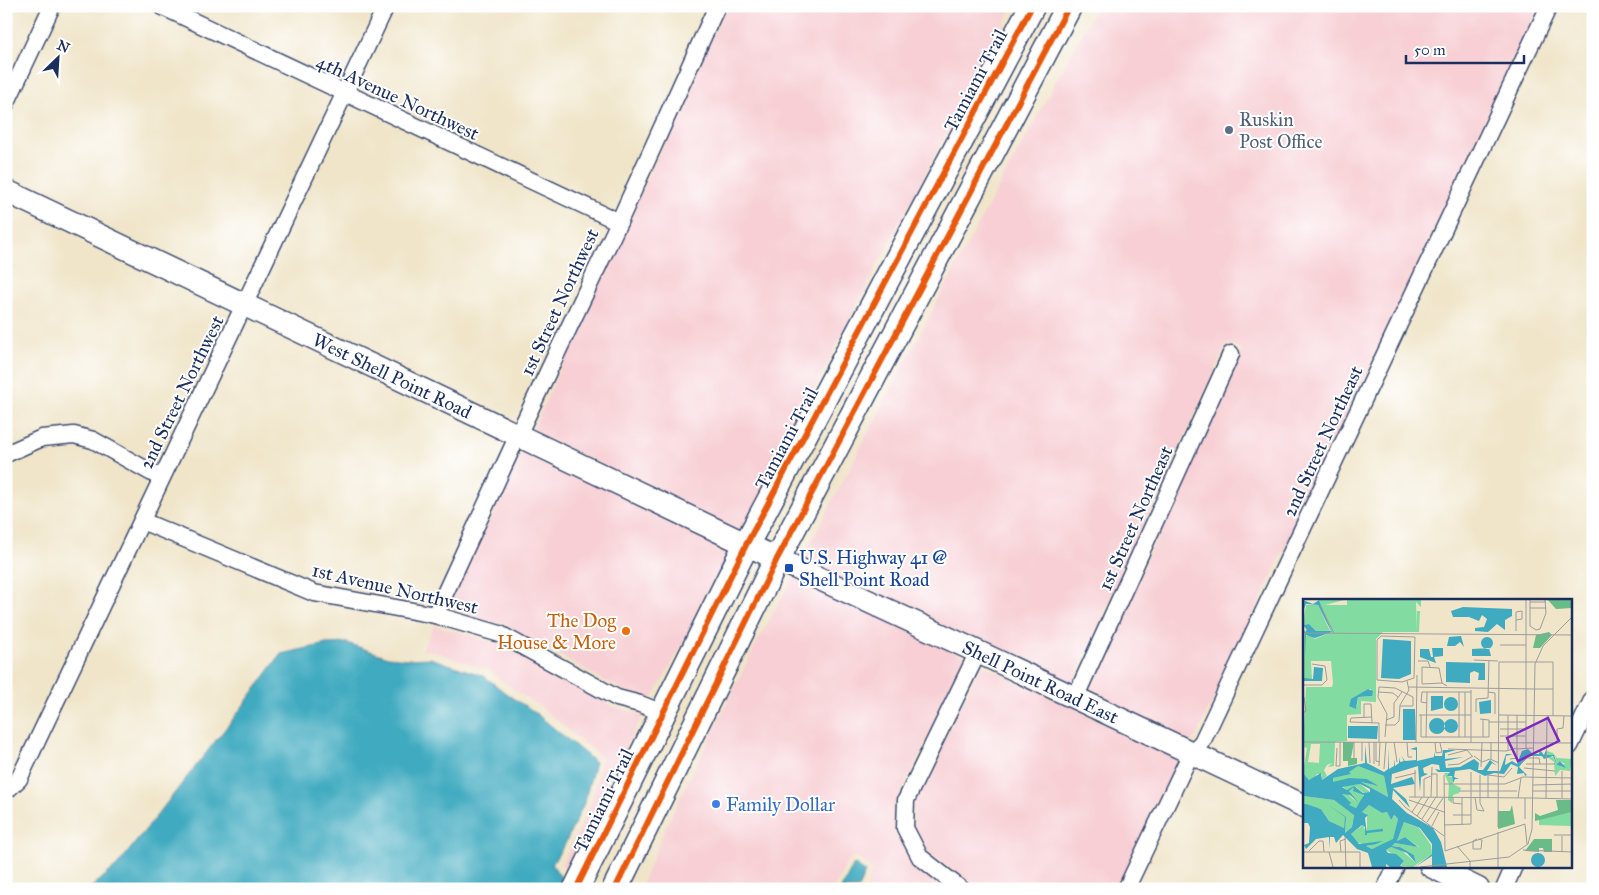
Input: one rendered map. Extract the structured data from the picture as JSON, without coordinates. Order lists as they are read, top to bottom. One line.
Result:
{"streets":{"main road":["Tamiami Trail"],"street":["4th Avenue Northwest","1st Street Northwest","West Shell Point Road","2nd Street Northwest","2nd Street Northeast","1st Street Northeast","1st Avenue Northwest","Shell Point Road East"]},"crossings":[["Tamiami Trail","West Shell Point Road"],["Tamiami Trail","1st Avenue Northwest"],["4th Avenue Northwest","1st Street Northwest"],["4th Avenue Northwest","2nd Street Northwest"],["1st Street Northwest","West Shell Point Road"],["1st Street Northwest","1st Avenue Northwest"],["West Shell Point Road","2nd Street Northwest"],["West Shell Point Road","Shell Point Road East"],["2nd Street Northwest","1st Avenue Northwest"],["2nd Street Northeast","Shell Point Road East"],["1st Street Northeast","Shell Point Road East"]],"places":{"other":["Ruskin Post Office","The Dog House & More","Family Dollar"],"transit":["U.S. Highway 41 @ Shell Point Road"]},"scale_bar":"50 m","north":"top right"}
